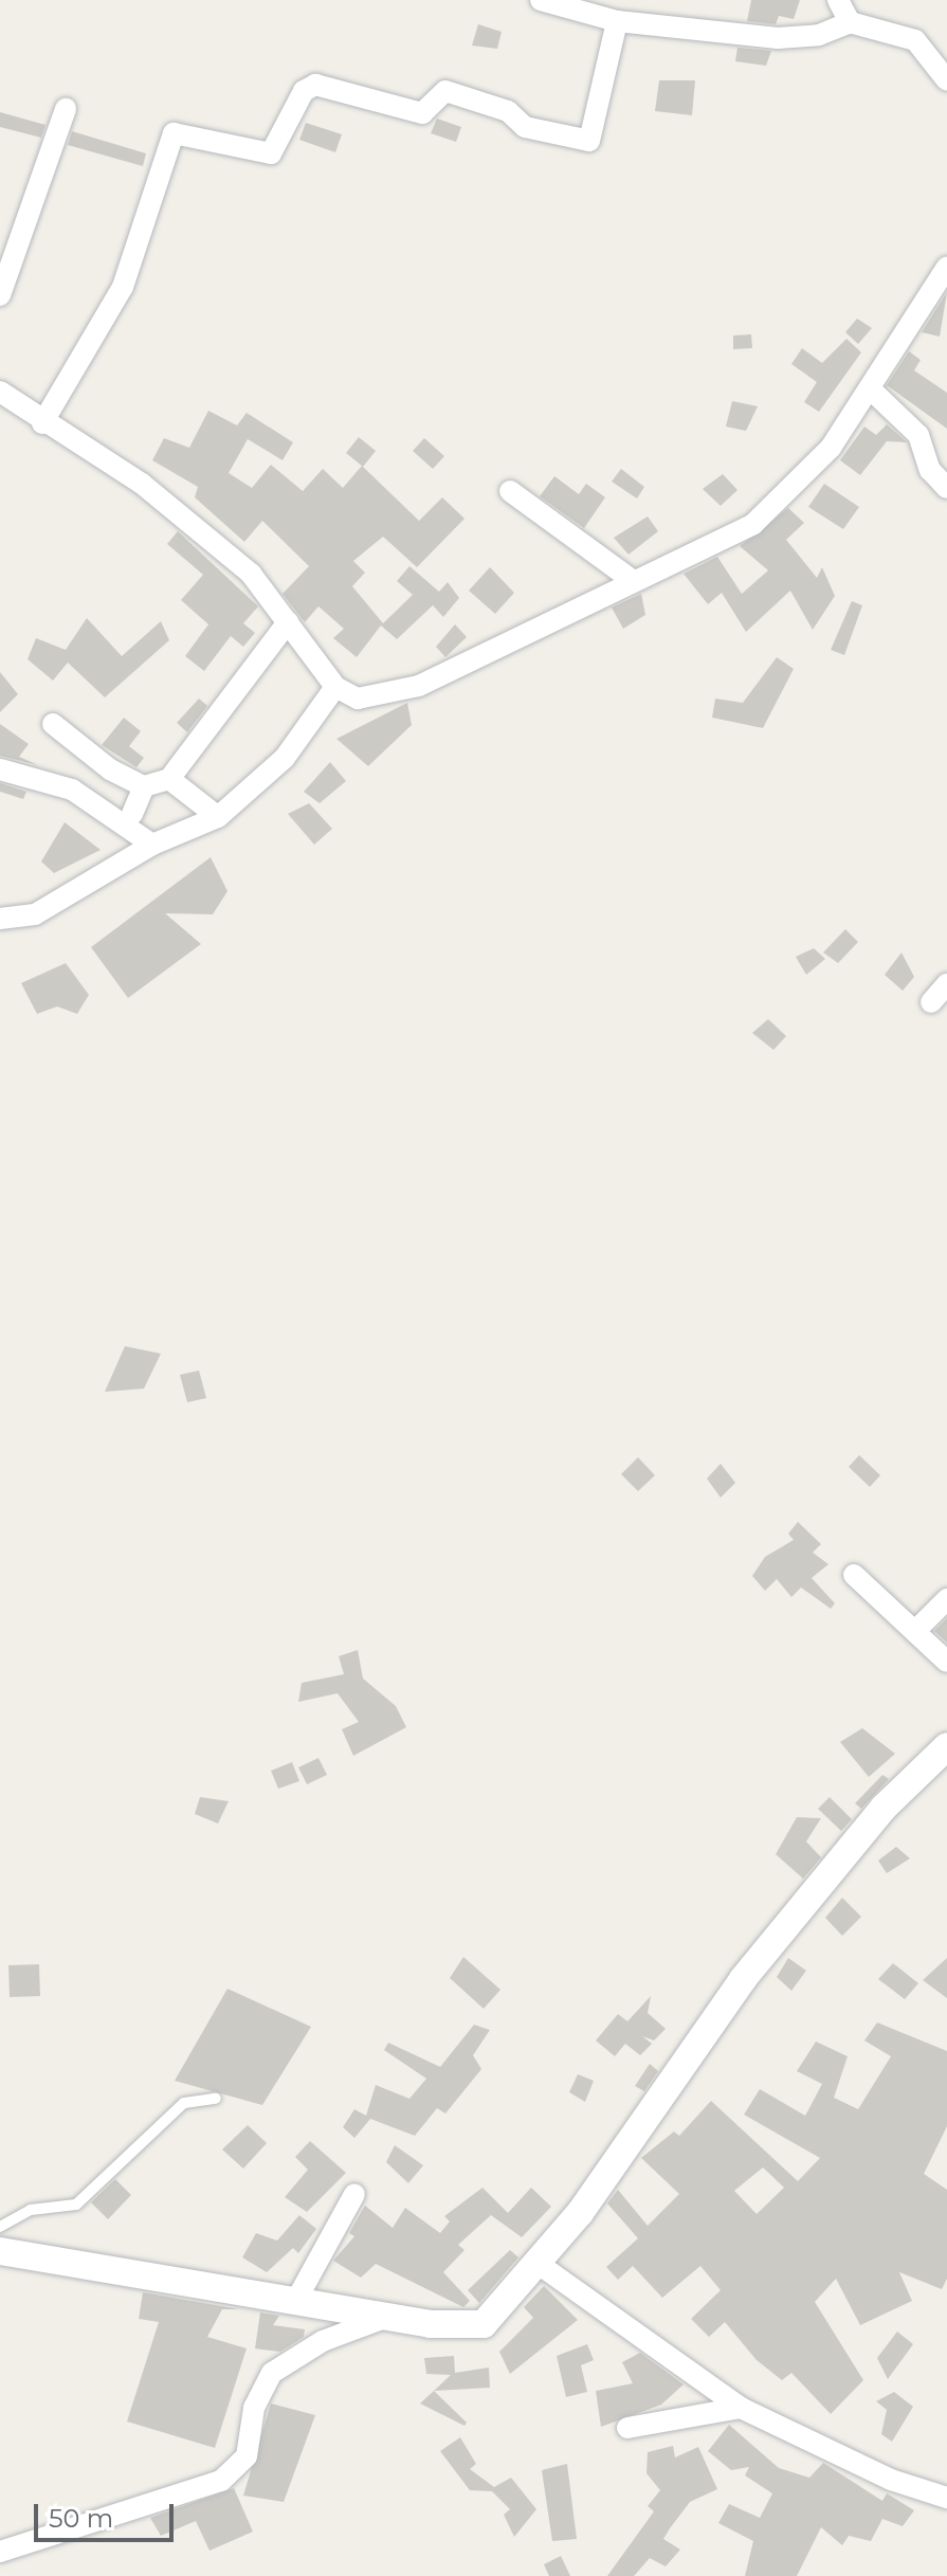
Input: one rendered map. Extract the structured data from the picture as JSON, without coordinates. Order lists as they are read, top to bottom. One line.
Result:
{"scale_bar":"50 m"}
